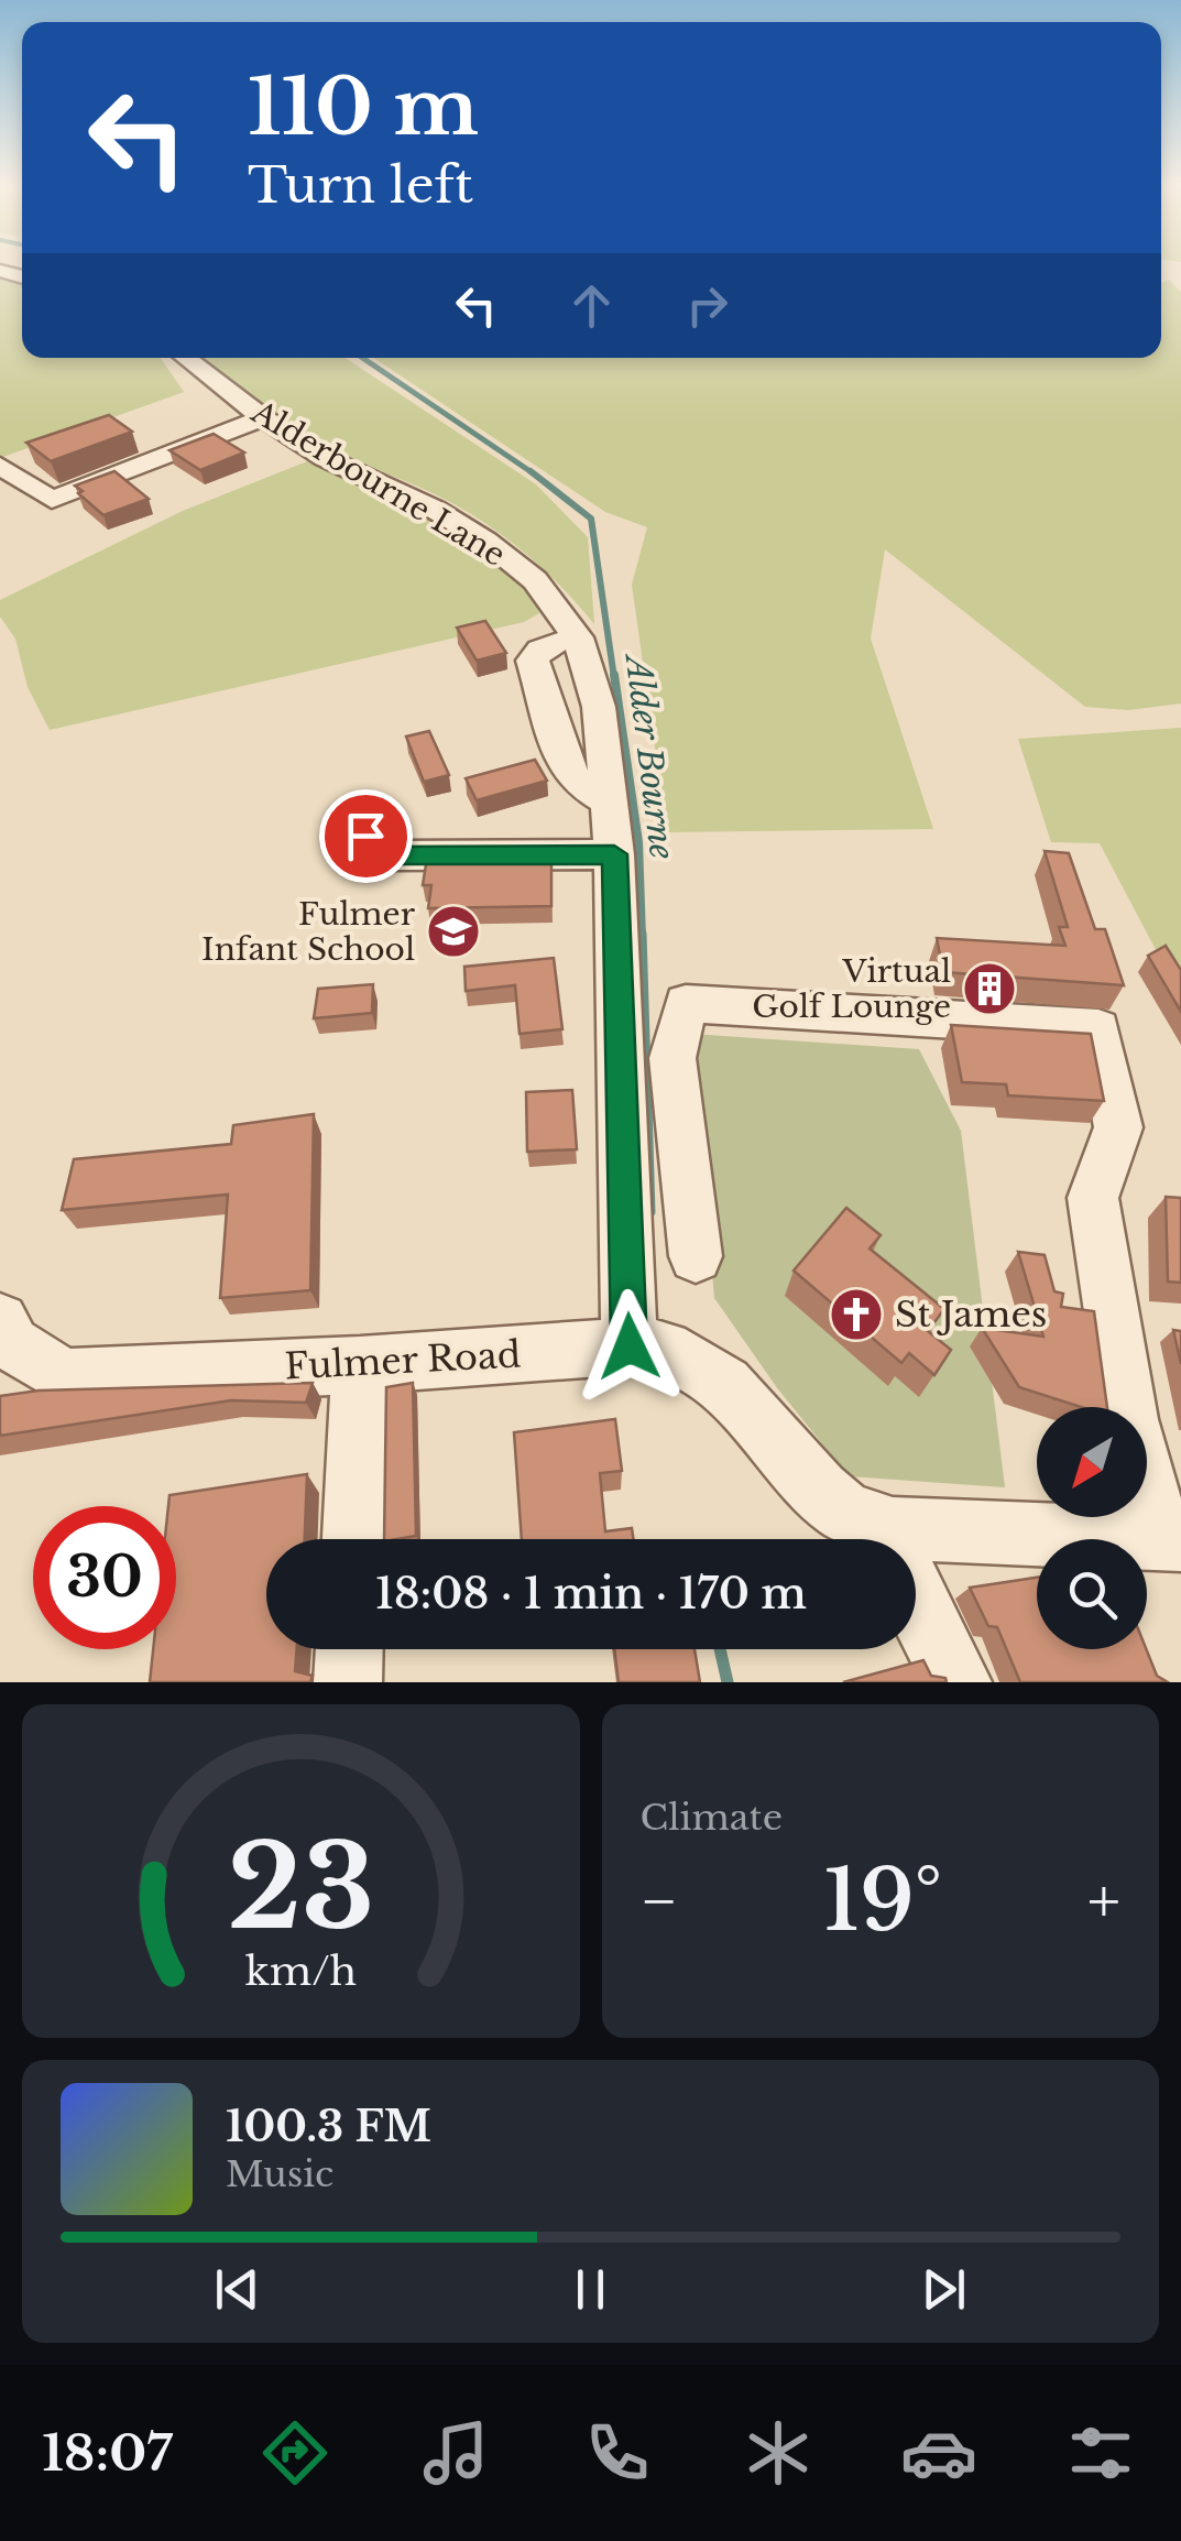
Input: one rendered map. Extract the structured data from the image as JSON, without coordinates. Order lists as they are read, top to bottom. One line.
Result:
{"streets":{"street":["Alderbourne Lane","Fulmer Road"]},"crossings":[["Alderbourne Lane","Fulmer Road"]],"water":["Alder Bourne"],"places":{"school or university":["Fulmer Infant School"],"building":["Virtual Golf Lounge"],"church":["St James"]},"north":"bottom left","page":{"turn":["110 m","Turn left"],"limit":"30","trip":"18:08 · 1 min · 170 m","tile":"Climate","heat":["−","19°","+"],"song":["100.3 FM","Music"],"tabs":"18:07","gauge":["23","km/h"]}}
